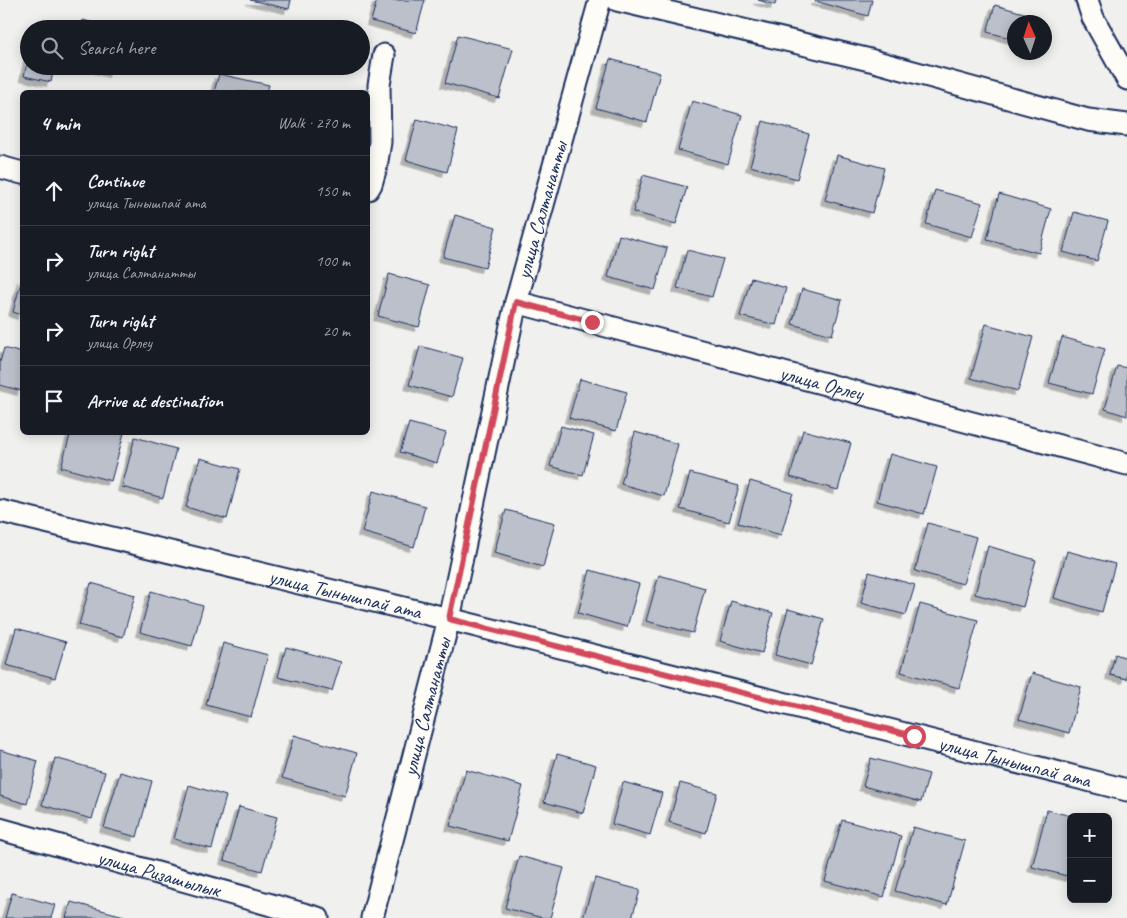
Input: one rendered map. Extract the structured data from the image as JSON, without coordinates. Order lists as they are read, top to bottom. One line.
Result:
{"streets":{"street":["улица Салтанатты","улица Орлеу","улица Тынышпай ата","улица Ризашылык"]},"crossings":[["улица Салтанатты","улица Орлеу"],["улица Салтанатты","улица Тынышпай ата"]],"north":"top","page":{"search":"Search here","heading":["4 min","Walk · 270 m"],"list":[["Continue","улица Тынышпай ата","150 m"],["Turn right","улица Салтанатты","100 m"],["Turn right","улица Орлеу","20 m"],"Arrive at destination"],"map_buttons":["+","−"]}}
